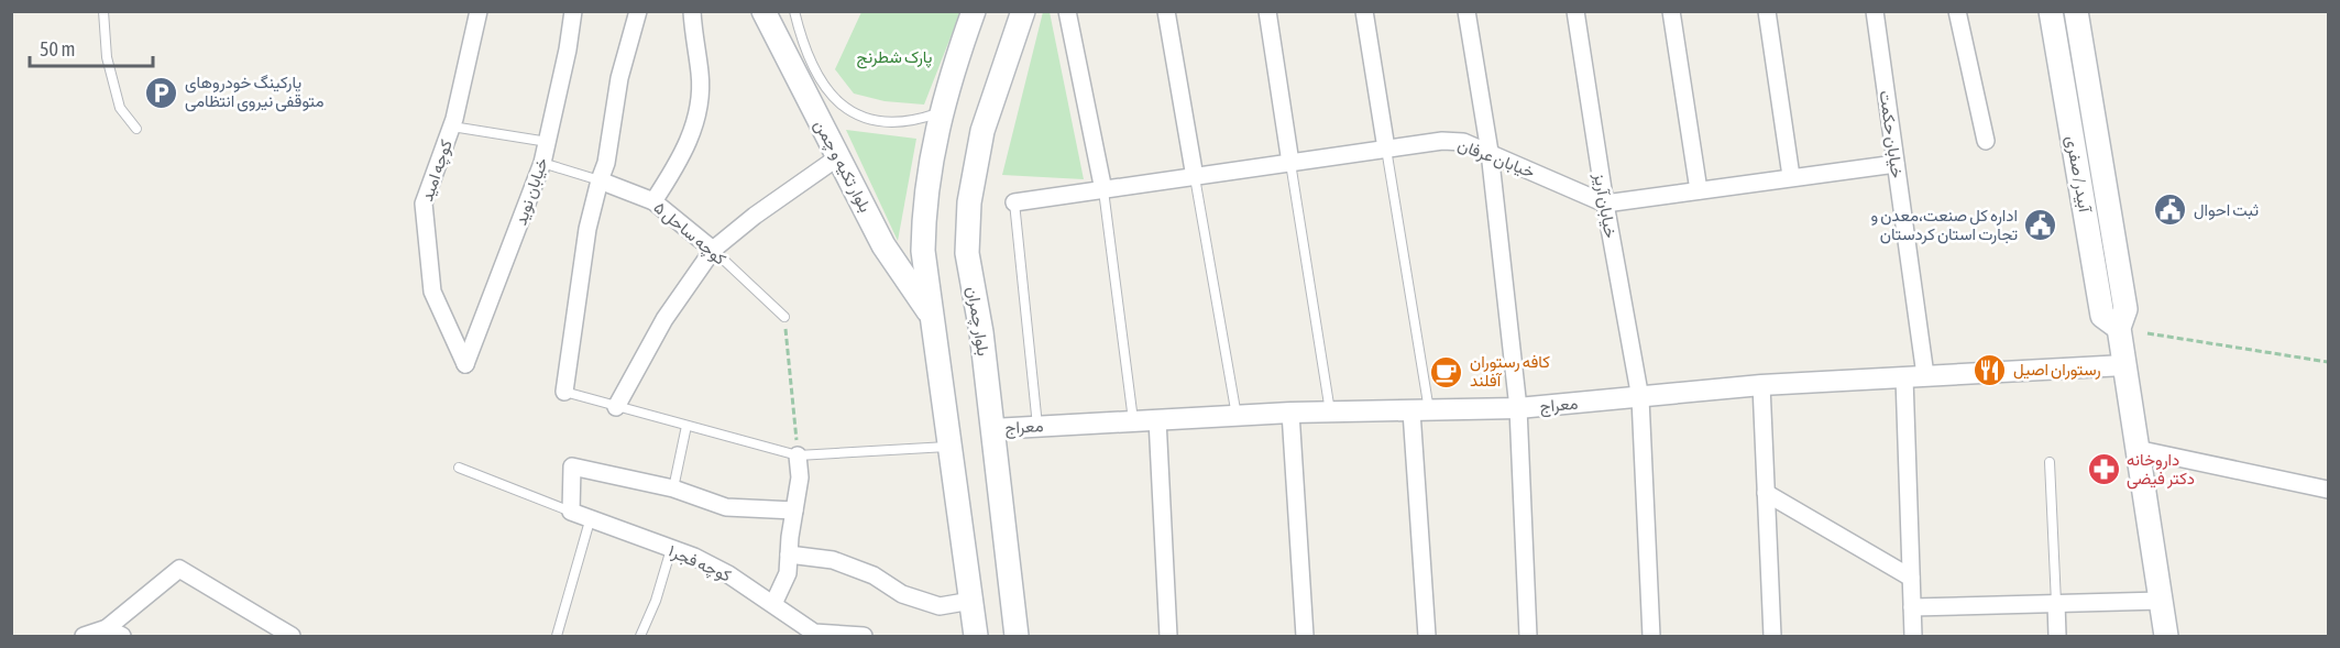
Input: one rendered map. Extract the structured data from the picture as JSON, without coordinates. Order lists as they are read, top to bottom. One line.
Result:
{"streets":{"main road":["بلوار تکیه و چمن","آبیدر/ صفری","بلوار چمران"],"street":["خیابان حکمت","خیابان عرفان","کوچه امید","خیابان نوید","خیابان آریز","کوچه ساحل ۵","معراج","کوچه فجر۱"]},"crossings":[["خیابان حکمت","معراج"],["خیابان عرفان","خیابان آریز"],["کوچه امید","خیابان نوید"],["آبیدر/ صفری","معراج"],["خیابان نوید","کوچه ساحل ۵"],["خیابان آریز","معراج"],["بلوار چمران","معراج"]],"parks":["پارک شطرنج"],"places":{"parking":["پارکینگ خودروهای متوقفی نیروی انتظامی"],"public building":["ثبت احوال","اداره کل صنعت،معدن و تجارت استان کردستان"],"restaurant":["رستوران اصیل"],"cafe":["کافه رستوران آفلند"],"pharmacy":["داروخانه دکتر فیضی"]},"scale_bar":"50 m"}
